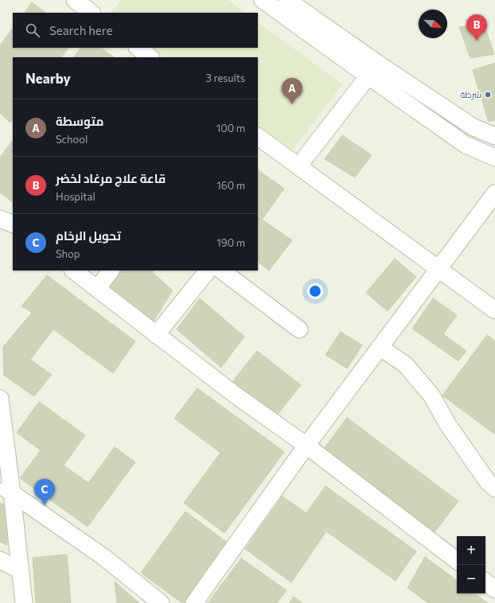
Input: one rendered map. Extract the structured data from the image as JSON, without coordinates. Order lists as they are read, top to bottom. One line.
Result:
{"places":["شرطة"],"north":"bottom right","page":{"search":"Search here","pins":["B","A","C"],"heading":["Nearby","3 results"],"list":[{"mark":"A","name":"متوسطة","note":"School","value":"100 m"},{"mark":"B","name":"قاعة علاج مرغاد لخضر","note":"Hospital","value":"160 m"},{"mark":"C","name":"تحويل الرخام","note":"Shop","value":"190 m"}],"map_buttons":["+","−"]}}
